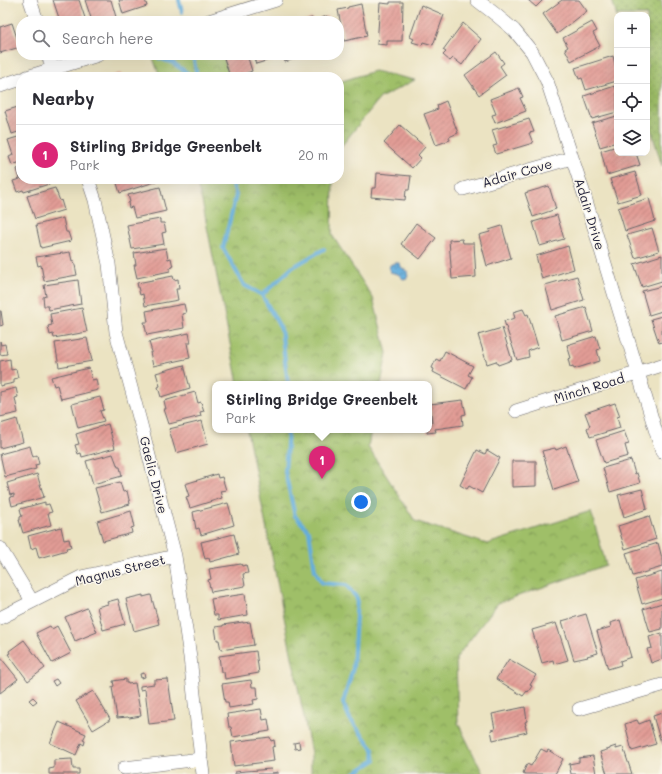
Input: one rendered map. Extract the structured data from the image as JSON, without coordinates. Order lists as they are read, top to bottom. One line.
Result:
{"streets":{"street":["Adair Cove","Adair Drive","Minch Road","Gaelic Drive","Magnus Street"]},"crossings":[["Adair Cove","Adair Drive"],["Adair Drive","Minch Road"],["Gaelic Drive","Magnus Street"]],"page":{"map_buttons":["+","−"],"search":"Search here","heading":"Nearby","list":[{"mark":"1","name":"Stirling Bridge Greenbelt","note":"Park","value":"20 m"}],"popup":["Stirling Bridge Greenbelt","Park"],"pins":"1"}}
